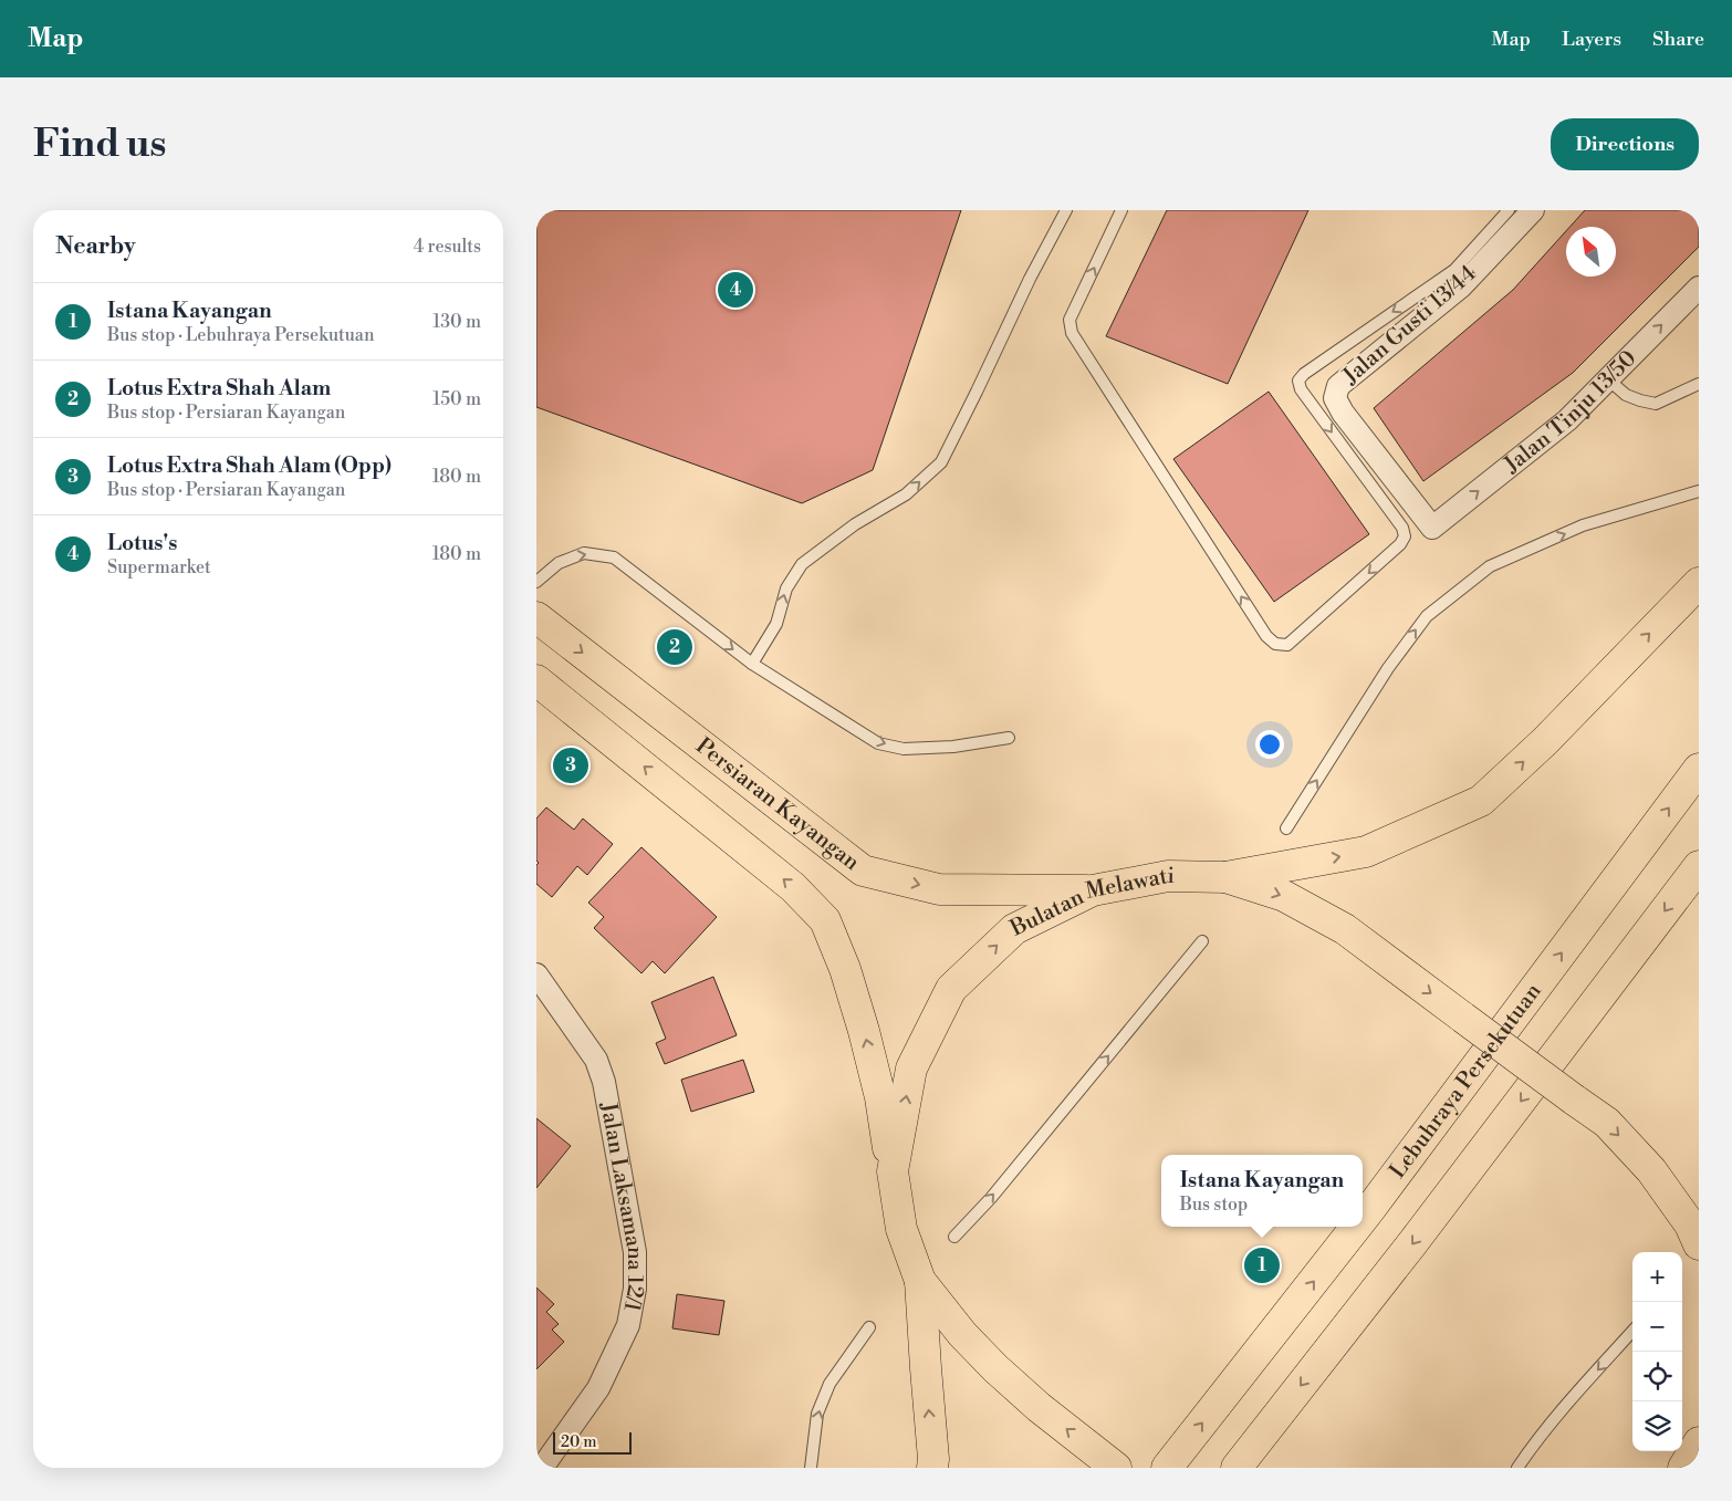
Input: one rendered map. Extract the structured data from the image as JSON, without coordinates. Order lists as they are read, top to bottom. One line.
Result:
{"streets":{"main road":["Persiaran Kayangan","Bulatan Melawati","Lebuhraya Persekutuan"],"street":["Jalan Gusti 13/44","Jalan Tinju 13/50","Jalan Laksamana 12/1"]},"crossings":[["Jalan Gusti 13/44","Jalan Tinju 13/50"],["Persiaran Kayangan","Bulatan Melawati"]],"one_way":["Jalan Tinju 13/50","Persiaran Kayangan"],"scale_bar":"20 m","north":"top left","page":{"header":"Map","nav":["Map","Layers","Share"],"buttons":"Directions","title":"Find us","heading":["Nearby","4 results"],"pins":["4","2","3","1"],"list":[{"mark":"1","name":"Istana Kayangan","note":"Bus stop · Lebuhraya Persekutuan","value":"130 m"},{"mark":"2","name":"Lotus Extra Shah Alam","note":"Bus stop · Persiaran Kayangan","value":"150 m"},{"mark":"3","name":"Lotus Extra Shah Alam (Opp)","note":"Bus stop · Persiaran Kayangan","value":"180 m"},{"mark":"4","name":"Lotus's","note":"Supermarket","value":"180 m"}],"popup":["Istana Kayangan","Bus stop"],"map_buttons":["+","−"],"scale":"20 m"}}
